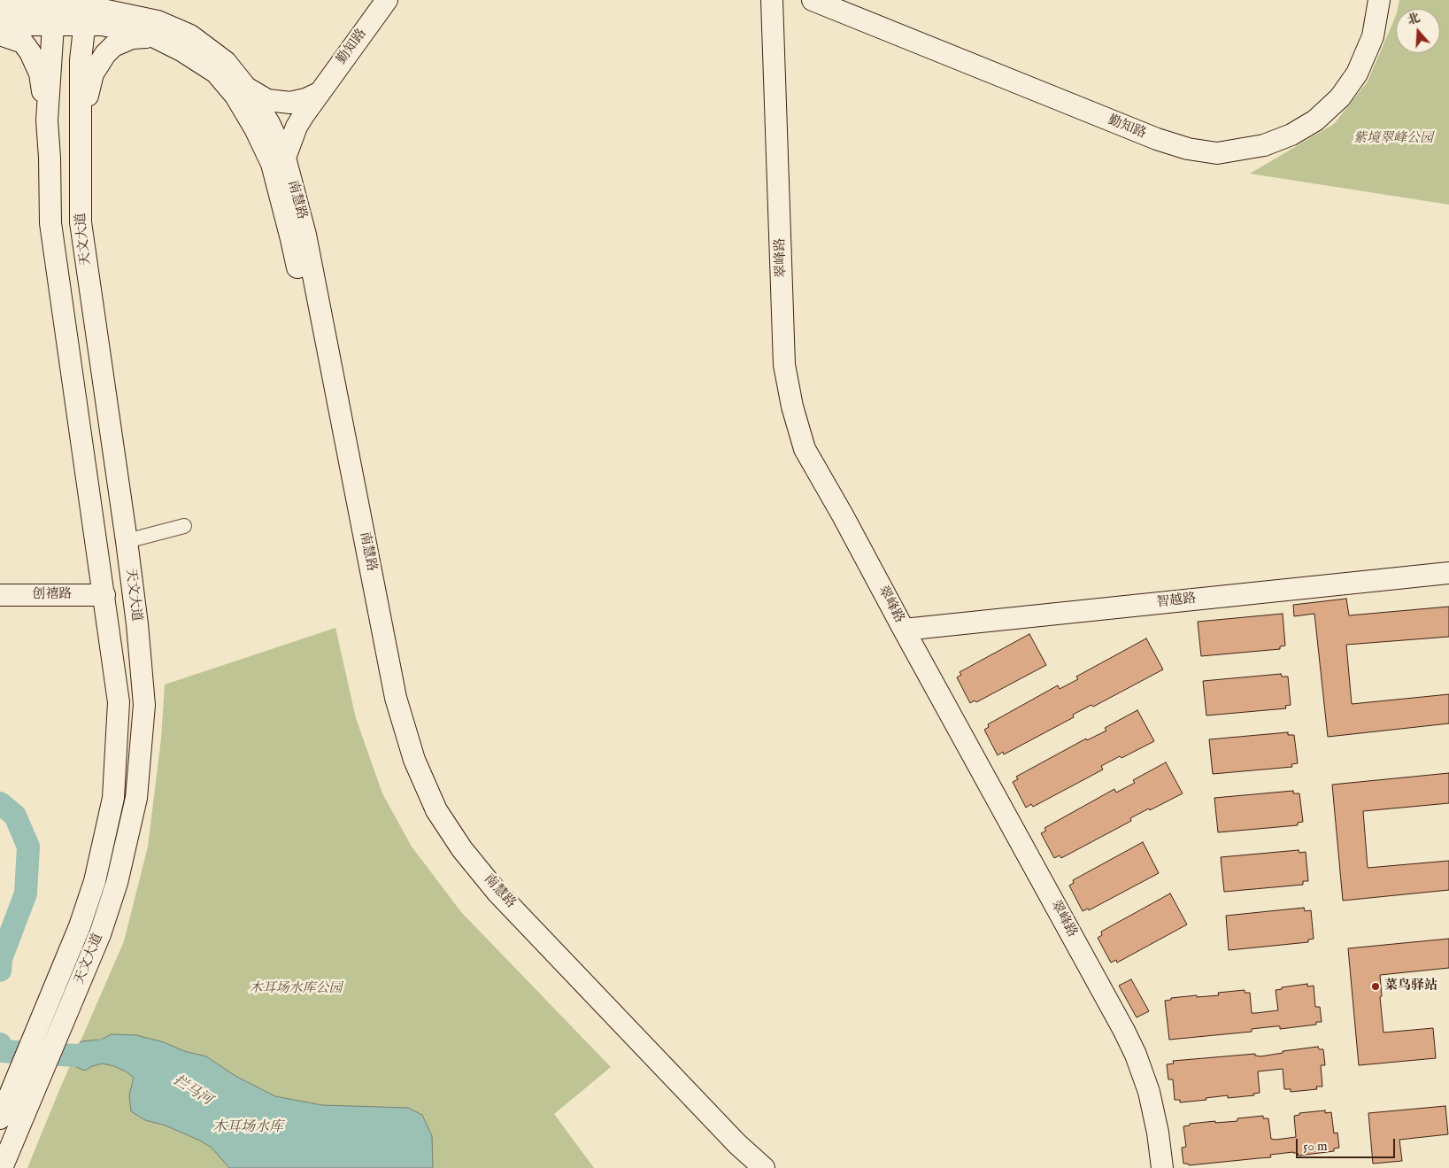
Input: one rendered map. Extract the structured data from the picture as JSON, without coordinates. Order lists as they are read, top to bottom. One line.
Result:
{"streets":{"main road":["勤知路","南慧路","天文大道","翠峰路","创禧路","智越路"]},"crossings":[["勤知路","南慧路"],["南慧路","天文大道"],["天文大道","创禧路"],["翠峰路","智越路"]],"water":["拦马河","木耳场水库"],"parks":["紫境翠峰公园","木耳场水库公园"],"places":["菜鸟驿站"],"scale_bar":"50 m","north":"top"}
